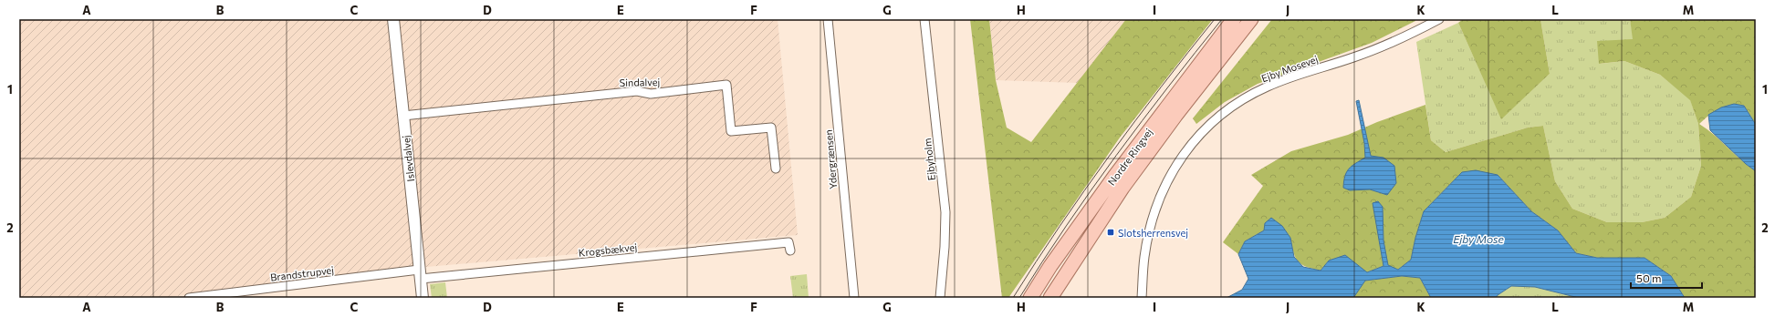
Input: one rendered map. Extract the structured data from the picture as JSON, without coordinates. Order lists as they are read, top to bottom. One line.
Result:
{"streets":{"main road":["Nordre Ringvej"],"street":["Ejby Mosevej","Sindalvej","Islevdalvej","Ydergrænsen","Ejbyholm","Krogsbækvej","Brandstrupvej"]},"crossings":[["Sindalvej","Islevdalvej"],["Islevdalvej","Krogsbækvej"],["Islevdalvej","Brandstrupvej"],["Krogsbækvej","Brandstrupvej"]],"water":["Ejby Mose"],"places":{"transit":["Slotsherrensvej"]},"scale_bar":"50 m","grid":{"columns":["A","B","C","D","E","F","G","H","I","J","K","L","M"],"rows":["1","2"]}}
